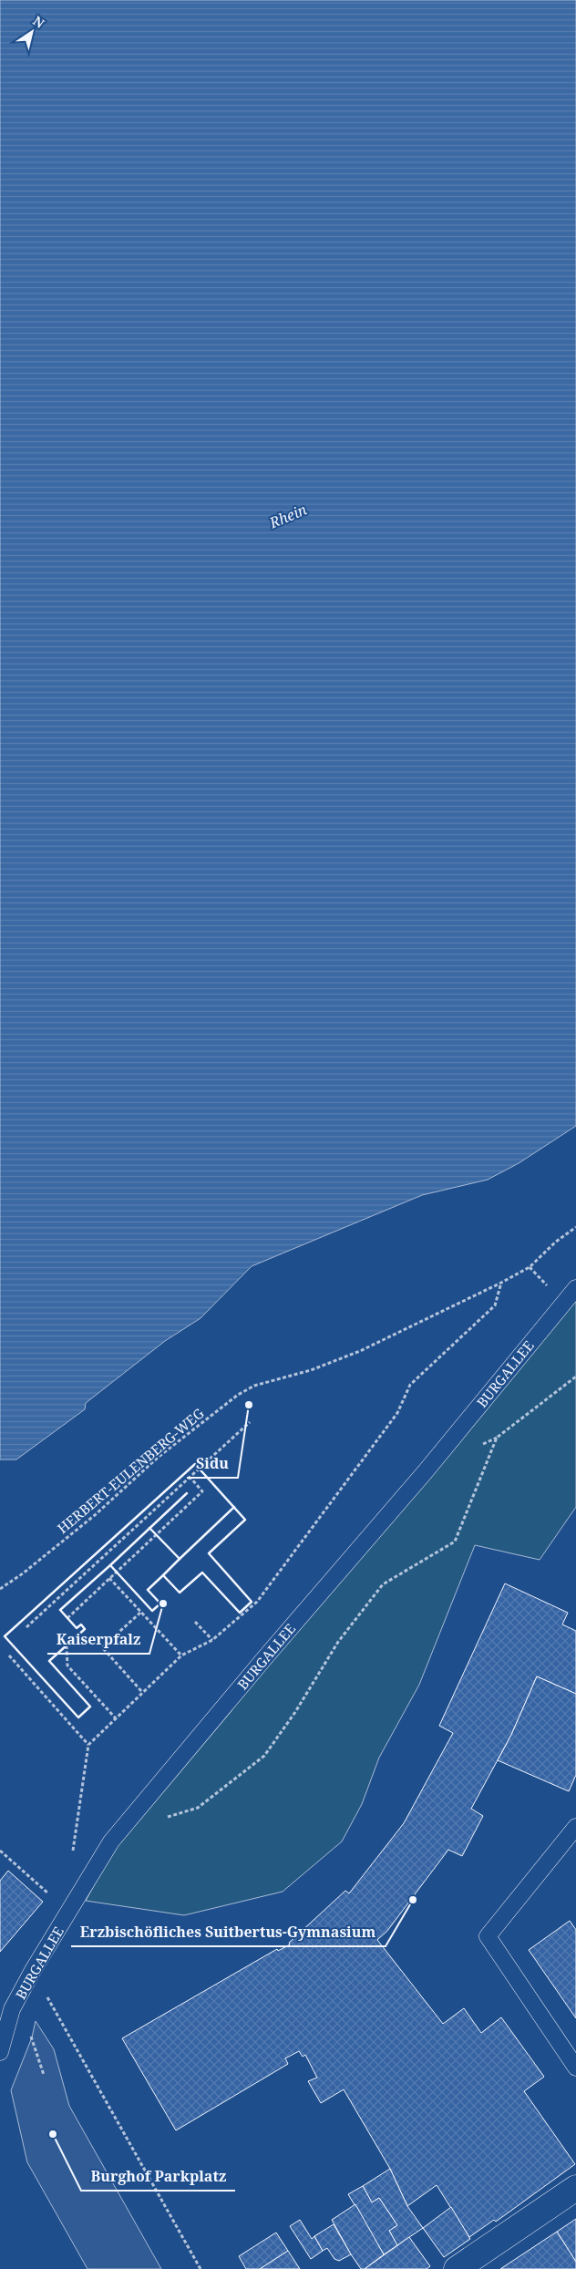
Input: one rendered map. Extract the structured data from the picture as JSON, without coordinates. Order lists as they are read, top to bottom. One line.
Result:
{"streets":{"lane":["BURGALLEE"],"path":["HERBERT-EULENBERG-WEG"]},"water":["Rhein"],"places":["Sidu","Kaiserpfalz","Erzbischöfliches Suitbertus-Gymnasium","Burghof Parkplatz"],"north":"top right"}
